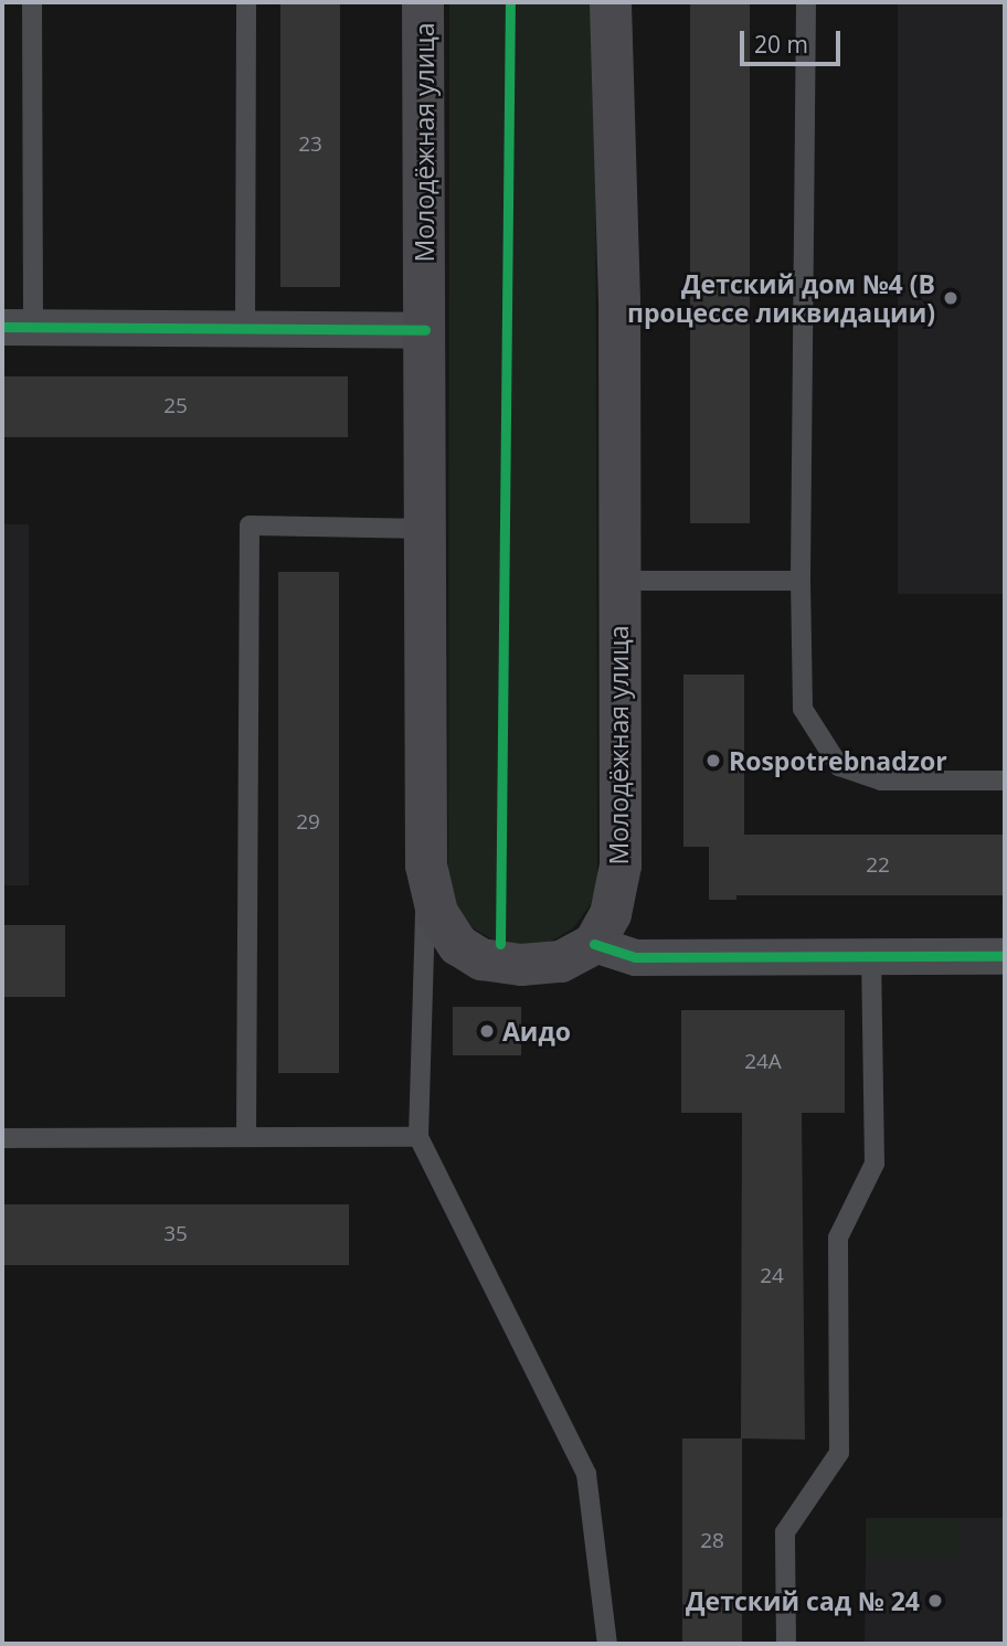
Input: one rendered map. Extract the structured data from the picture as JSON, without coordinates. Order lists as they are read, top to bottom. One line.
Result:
{"streets":{"main road":["Молодёжная улица"]},"places":["Детский дом №4 (В процессе ликвидации)","Rospotrebnadzor","Аидо","Детский сад № 24"],"house_numbers":["23","25","29","22","24А","35","24","28"],"scale_bar":"20 m"}
